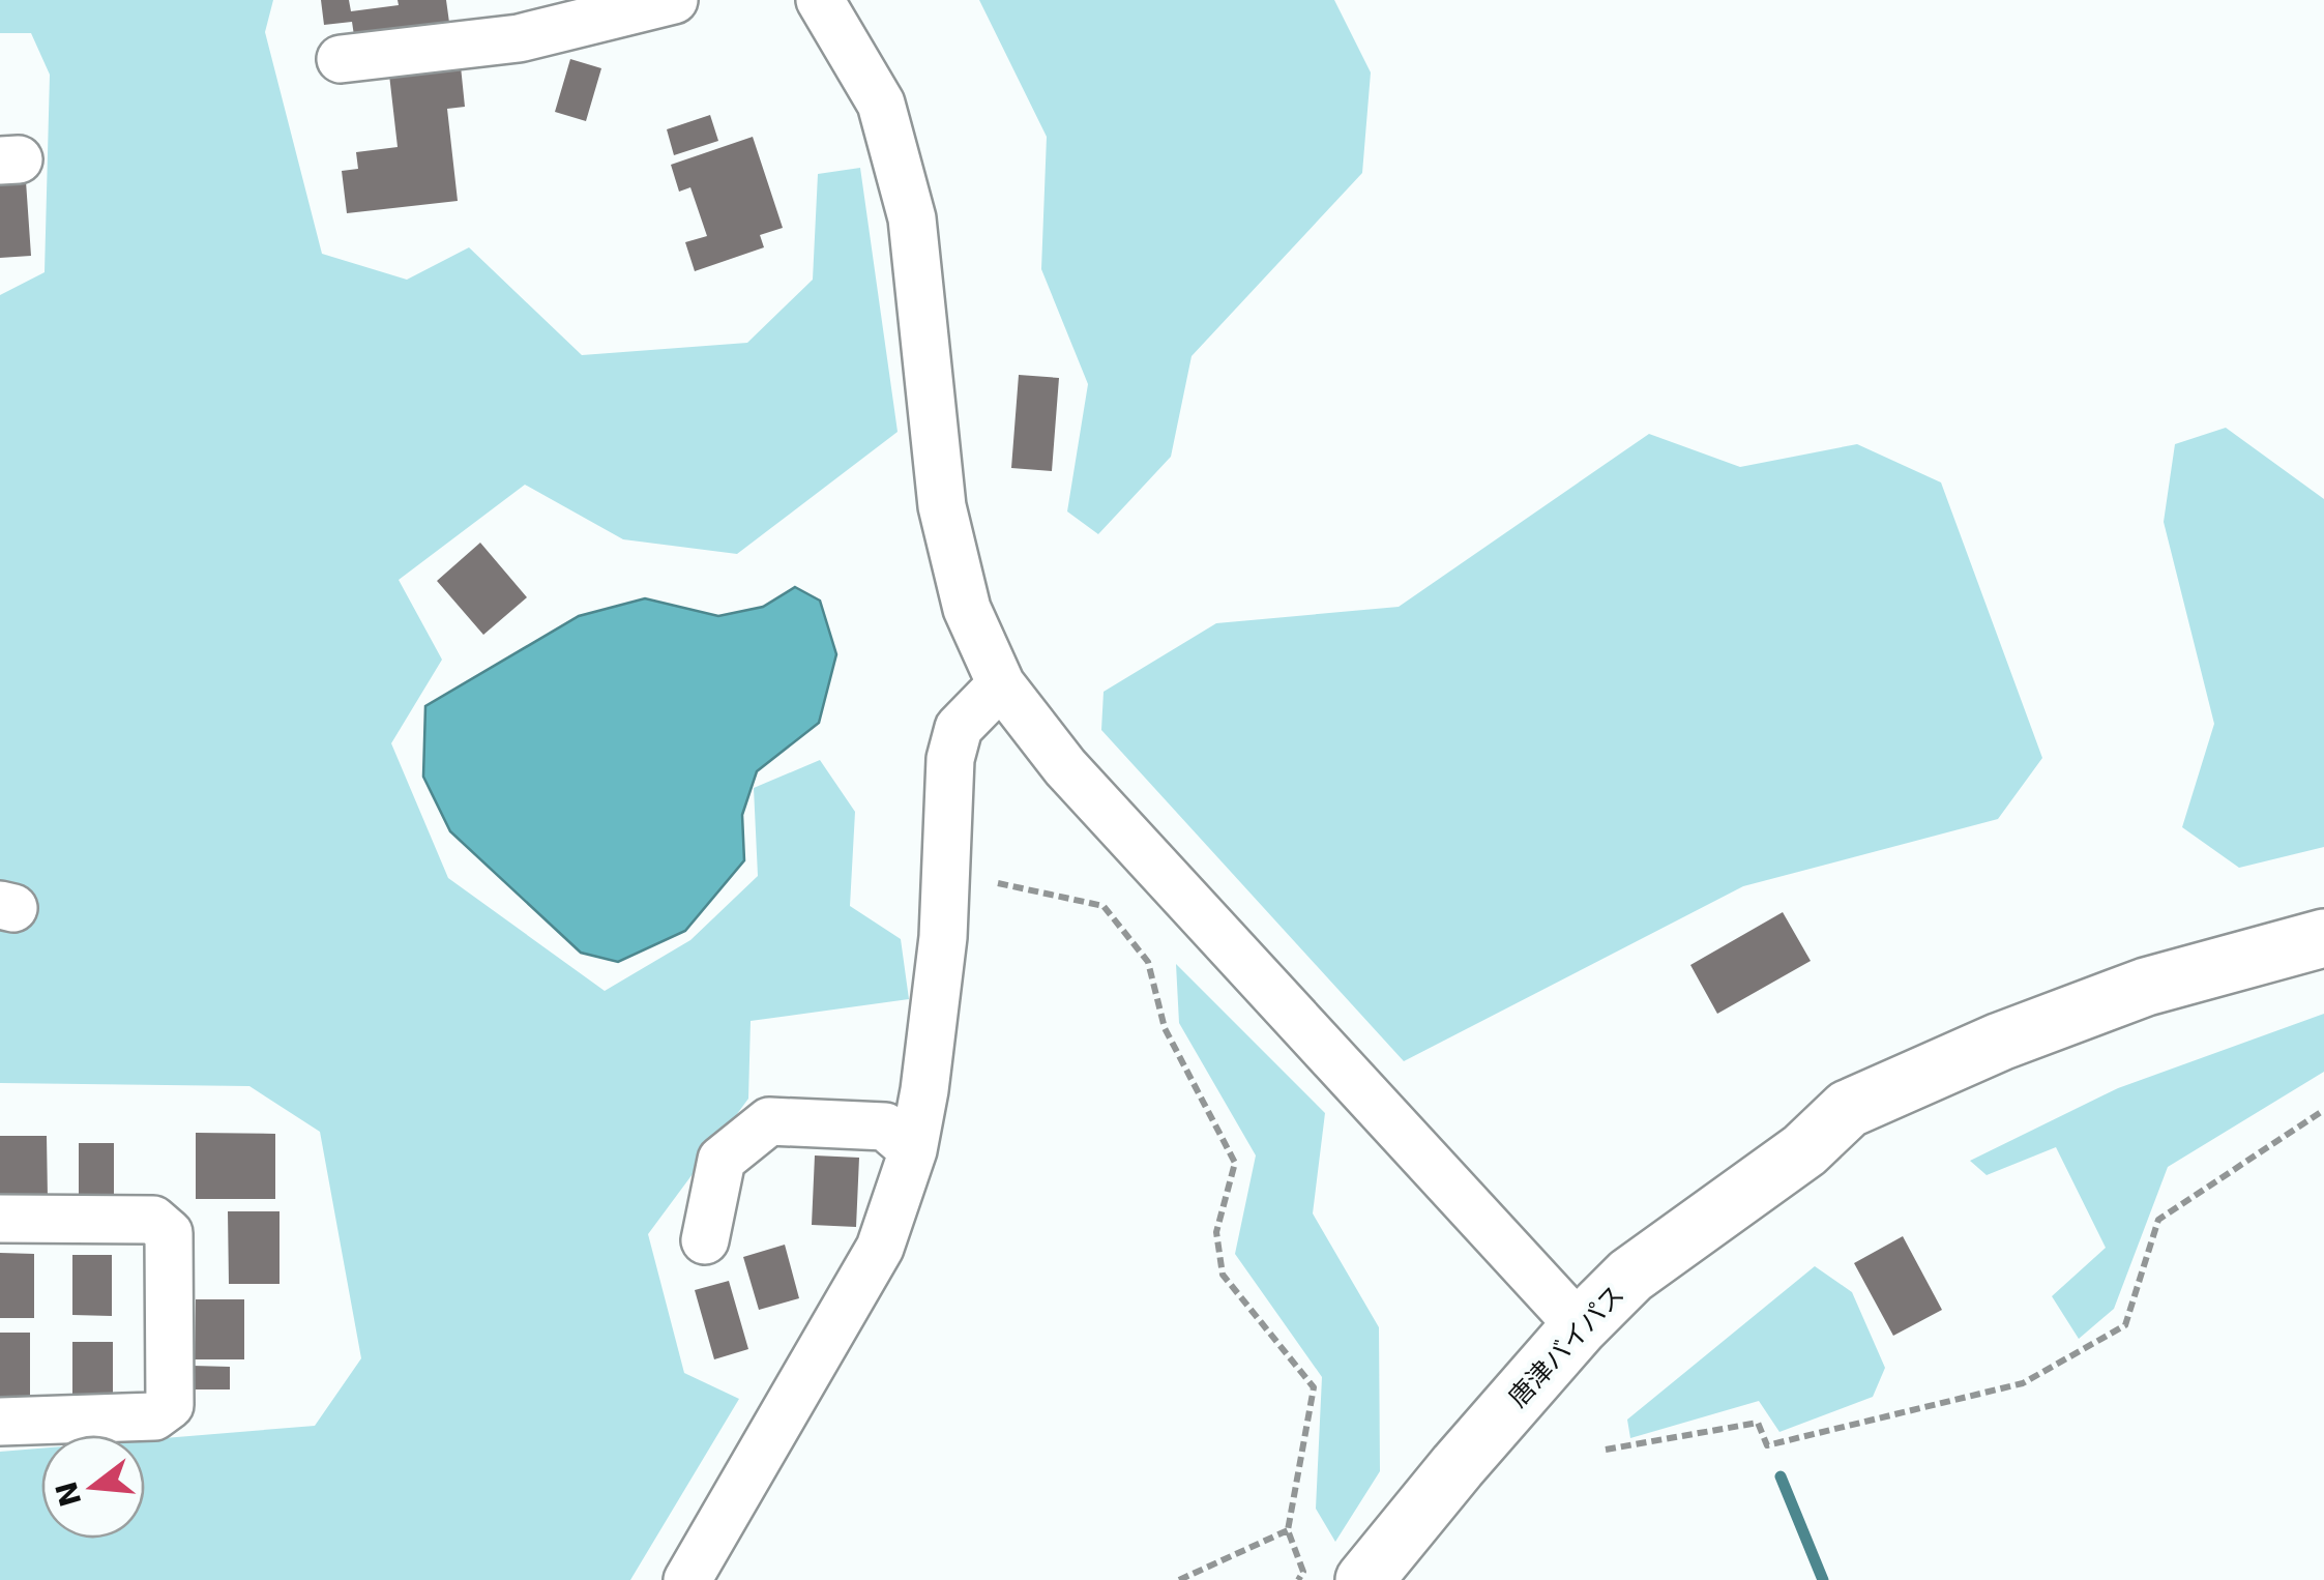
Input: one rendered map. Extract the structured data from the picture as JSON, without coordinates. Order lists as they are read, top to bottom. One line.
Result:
{"streets":{"highway":["唐津バイパス"]},"north":"left"}
